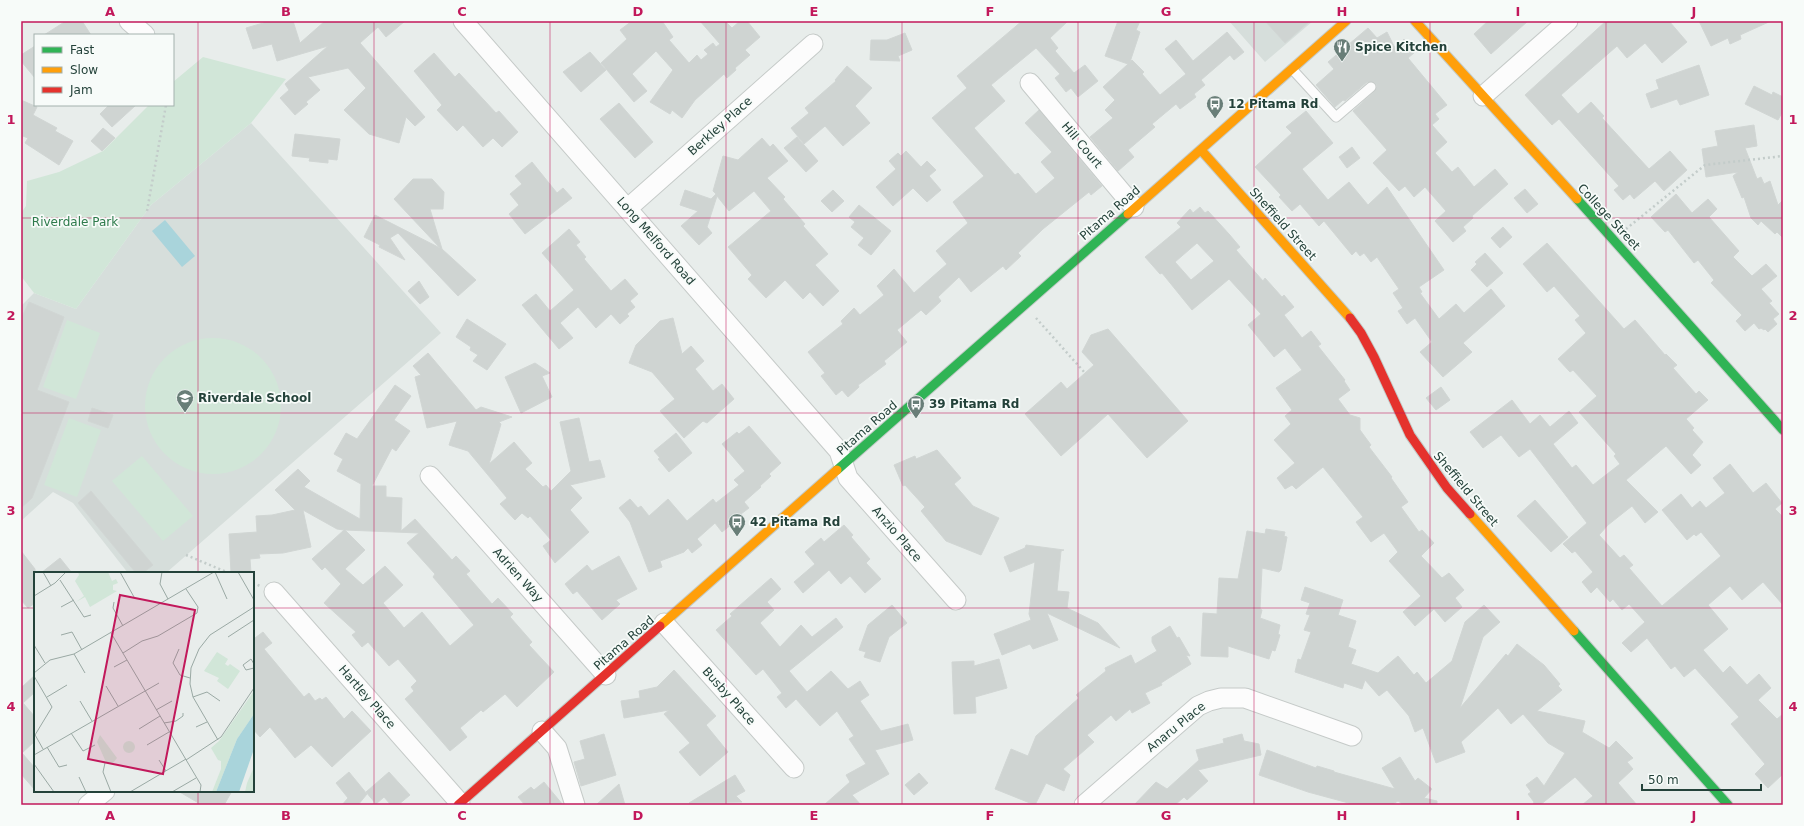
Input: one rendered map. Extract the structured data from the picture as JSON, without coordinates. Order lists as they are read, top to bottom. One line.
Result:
{"streets":{"street":["Berkley Place","Hill Court","Pitama Road","College Street","Sheffield Street","Long Melford Road","Anzio Place","Adrien Way","Busby Place","Hartley Place","Anaru Place"]},"crossings":[["Berkley Place","Long Melford Road"],["Hill Court","Pitama Road"],["Pitama Road","Sheffield Street"],["Pitama Road","Long Melford Road"],["Pitama Road","Anzio Place"],["Pitama Road","Adrien Way"],["Pitama Road","Busby Place"],["Pitama Road","Hartley Place"],["Long Melford Road","Anzio Place"]],"parks":["Riverdale Park"],"places":{"restaurant":["Spice Kitchen"],"bus stop":["12 Pitama Rd","39 Pitama Rd","42 Pitama Rd"],"school or university":["Riverdale School"]},"legend":["Fast","Slow","Jam"],"scale_bar":"50 m","grid":{"columns":["A","B","C","D","E","F","G","H","I","J"],"rows":["1","2","3","4"]}}
